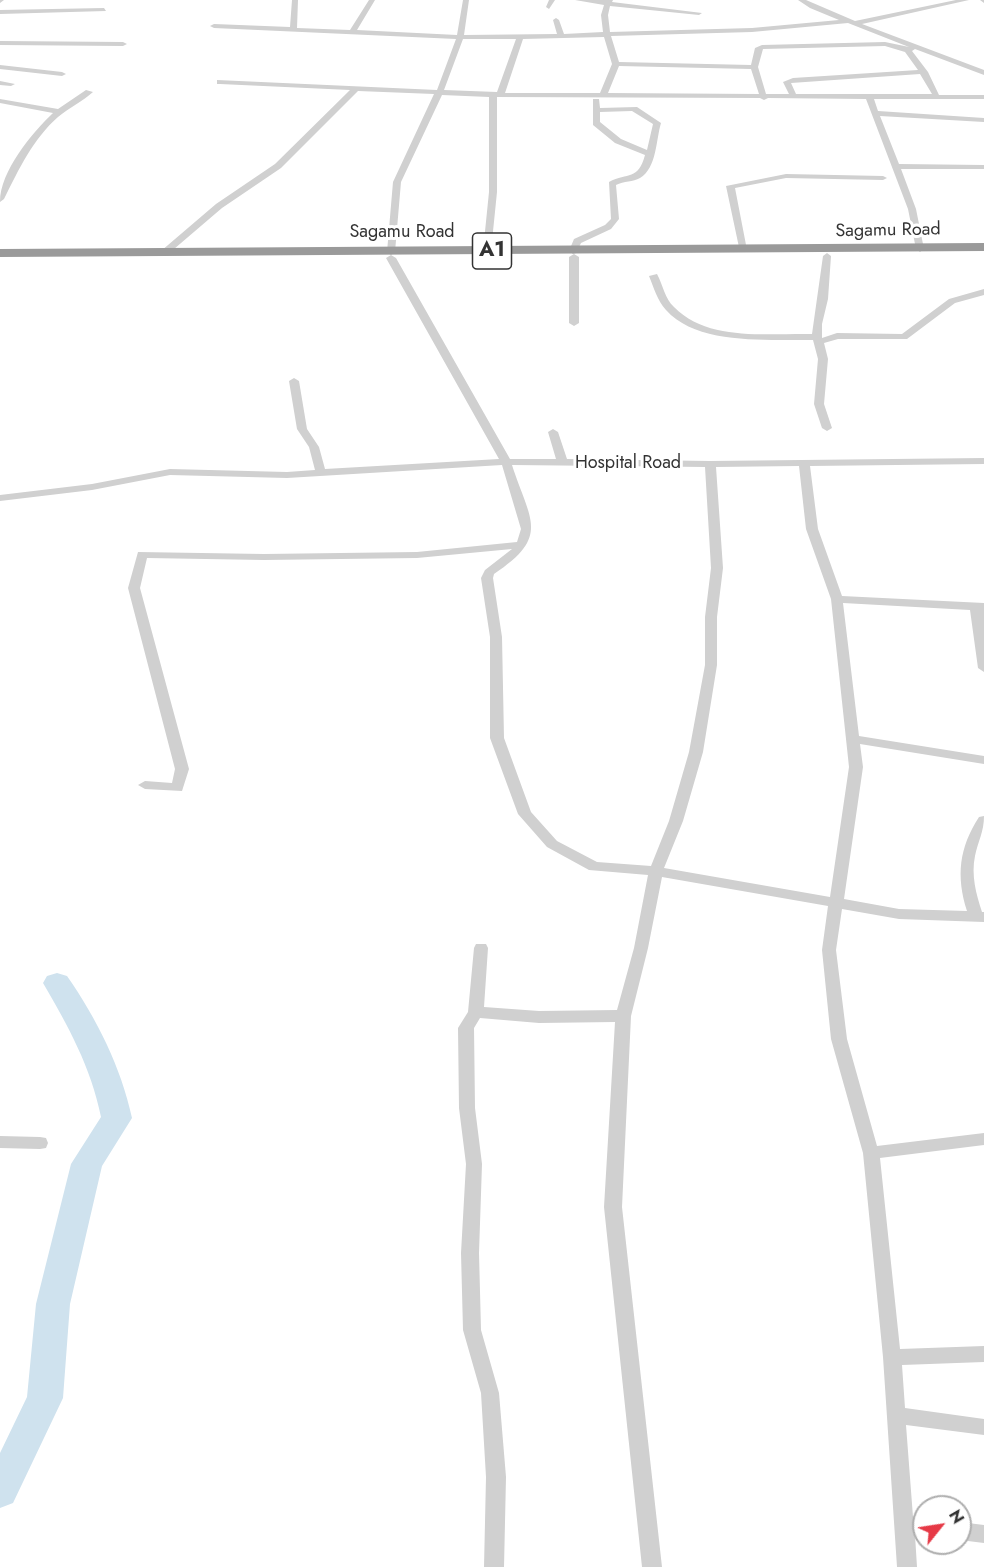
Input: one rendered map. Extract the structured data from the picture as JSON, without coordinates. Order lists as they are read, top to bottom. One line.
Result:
{"streets":{"highway":["Sagamu Road","A1"],"street":["Hospital Road"]},"north":"top right"}
